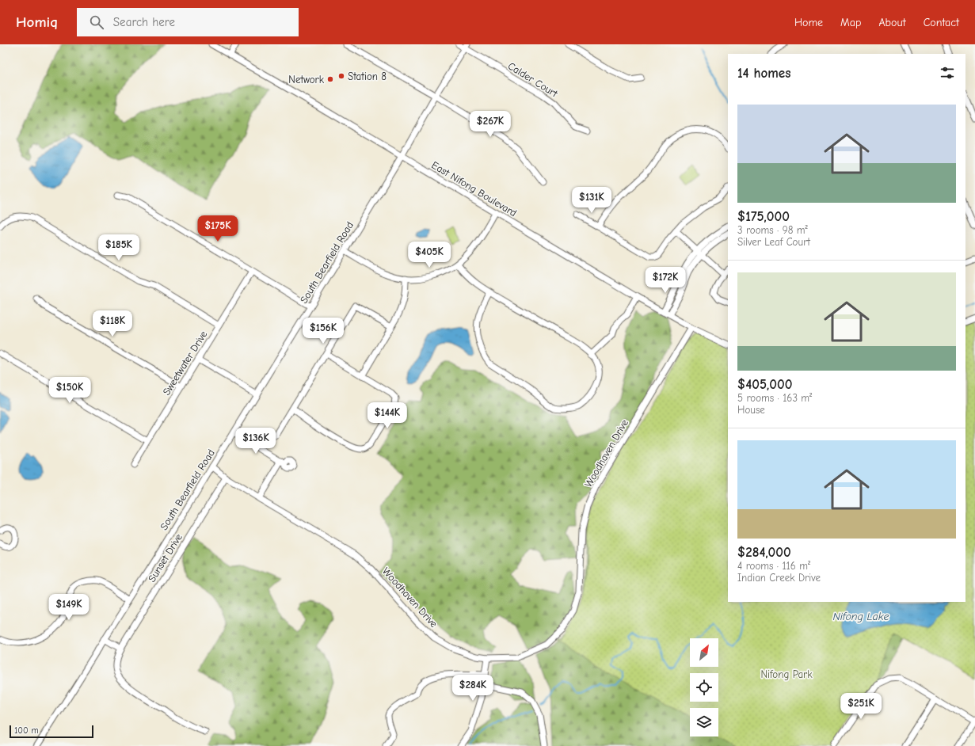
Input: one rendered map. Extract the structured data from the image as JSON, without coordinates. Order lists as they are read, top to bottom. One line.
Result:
{"streets":{"street":["Calder Court","East Nifong Boulevard","South Bearfield Road","Sweetwater Drive","Woodhaven Drive","Sunset Drive"]},"crossings":[["Calder Court","South Bearfield Road"],["East Nifong Boulevard","South Bearfield Road"],["East Nifong Boulevard","Woodhaven Drive"],["South Bearfield Road","Woodhaven Drive"],["Woodhaven Drive","Sunset Drive"]],"water":["Nifong Lake"],"parks":["Nifong Park"],"places":["Station 8","Network"],"scale_bar":"100 m","north":"top right","page":{"header":"Homiq","search":"Search here","nav":["Home","Map","About","Contact"],"heading":"14 homes","list":[{"name":"$175,000","note":"3 rooms · 98 m² · Silver Leaf Court"},{"name":"$405,000","note":"5 rooms · 163 m² · House"},{"name":"$284,000","note":"4 rooms · 116 m² · Indian Creek Drive"}],"price":["$267K","$131K","$175K","$185K","$405K","$172K","$118K","$156K","$150K","$144K","$136K","$149K","$284K","$251K"],"scale":"100 m"}}
